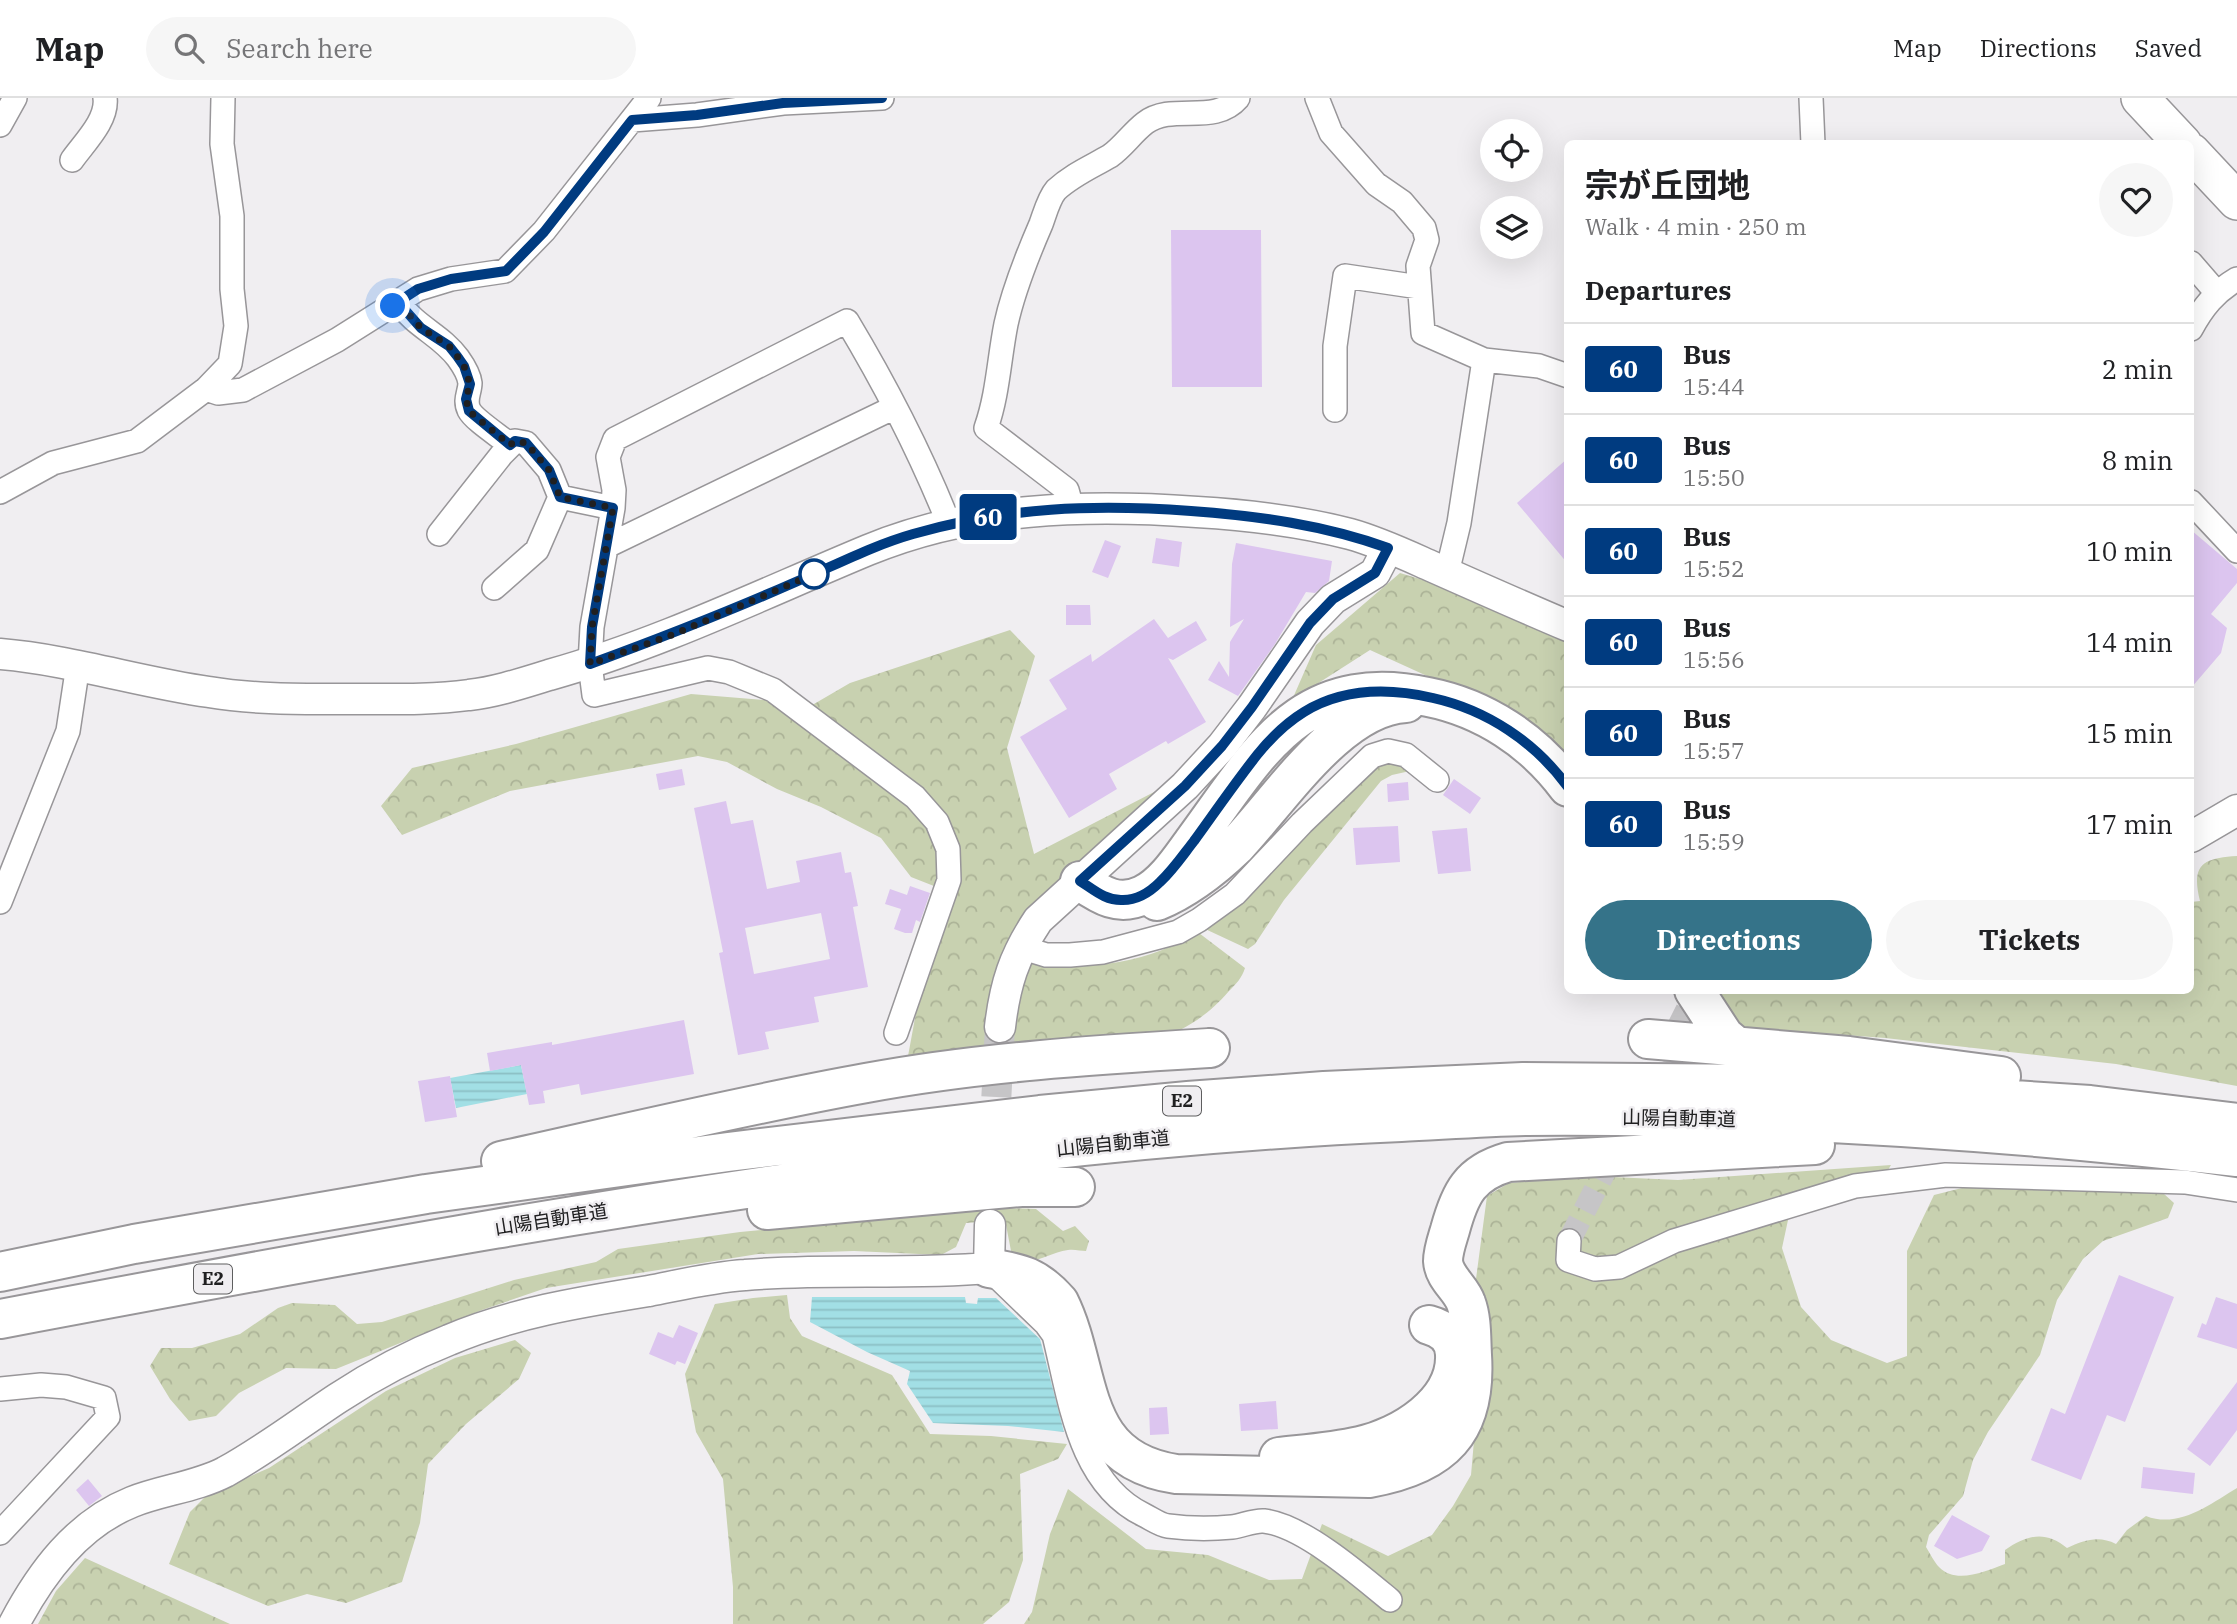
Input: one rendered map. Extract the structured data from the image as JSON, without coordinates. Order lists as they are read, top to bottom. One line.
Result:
{"streets":{"highway":["E2","山陽自動車道"]},"lines":["bus line 60"],"page":{"header":"Map","search":"Search here","nav":["Map","Directions","Saved"],"on_map":"60","heading":[["宗が丘団地","Walk · 4 min · 250 m"],"Departures"],"list":[{"mark":"60","name":"Bus","note":"15:44","value":"2 min"},{"mark":"60","name":"Bus","note":"15:50","value":"8 min"},{"mark":"60","name":"Bus","note":"15:52","value":"10 min"},{"mark":"60","name":"Bus","note":"15:56","value":"14 min"},{"mark":"60","name":"Bus","note":"15:57","value":"15 min"},{"mark":"60","name":"Bus","note":"15:59","value":"17 min"}],"buttons":["Directions","Tickets"]}}
